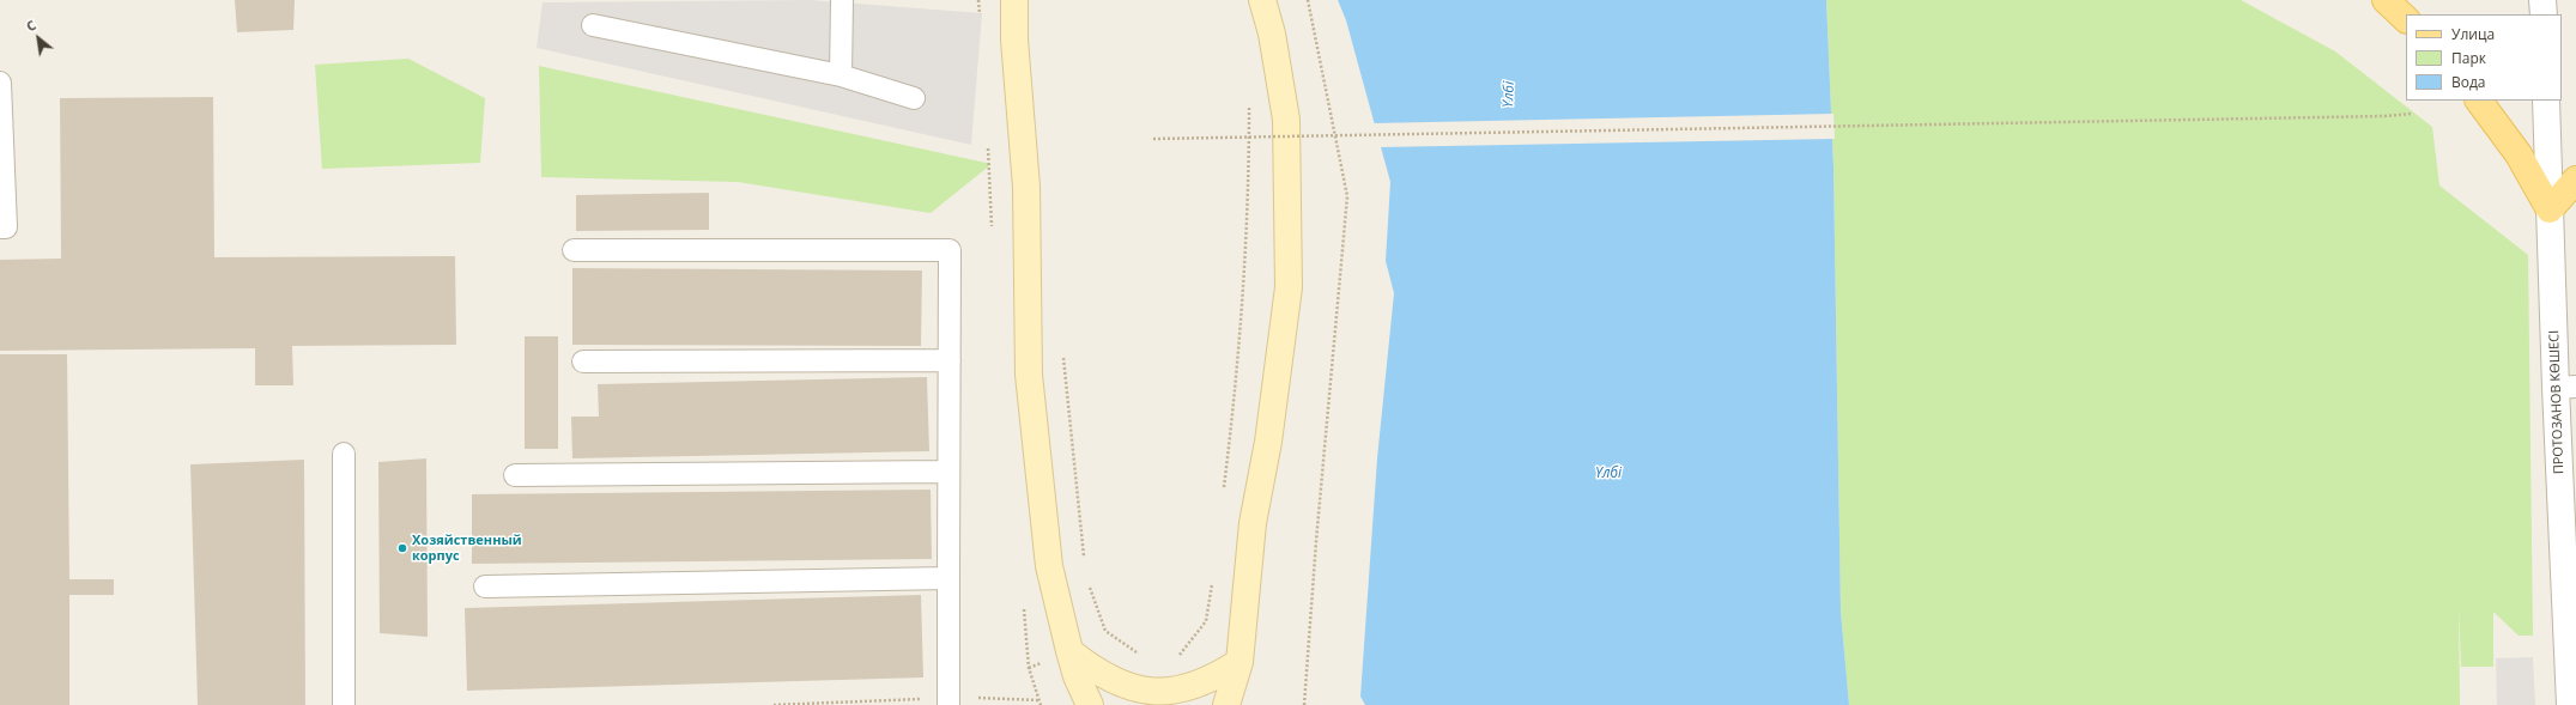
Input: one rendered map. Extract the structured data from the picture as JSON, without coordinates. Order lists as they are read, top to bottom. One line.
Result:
{"streets":{"street":["ПРОТОЗАНОВ КӨШЕСІ"]},"water":["Үлбі"],"places":["Хозяйственный корпус"],"legend":["Улица","Парк","Вода"],"north":"top left"}
